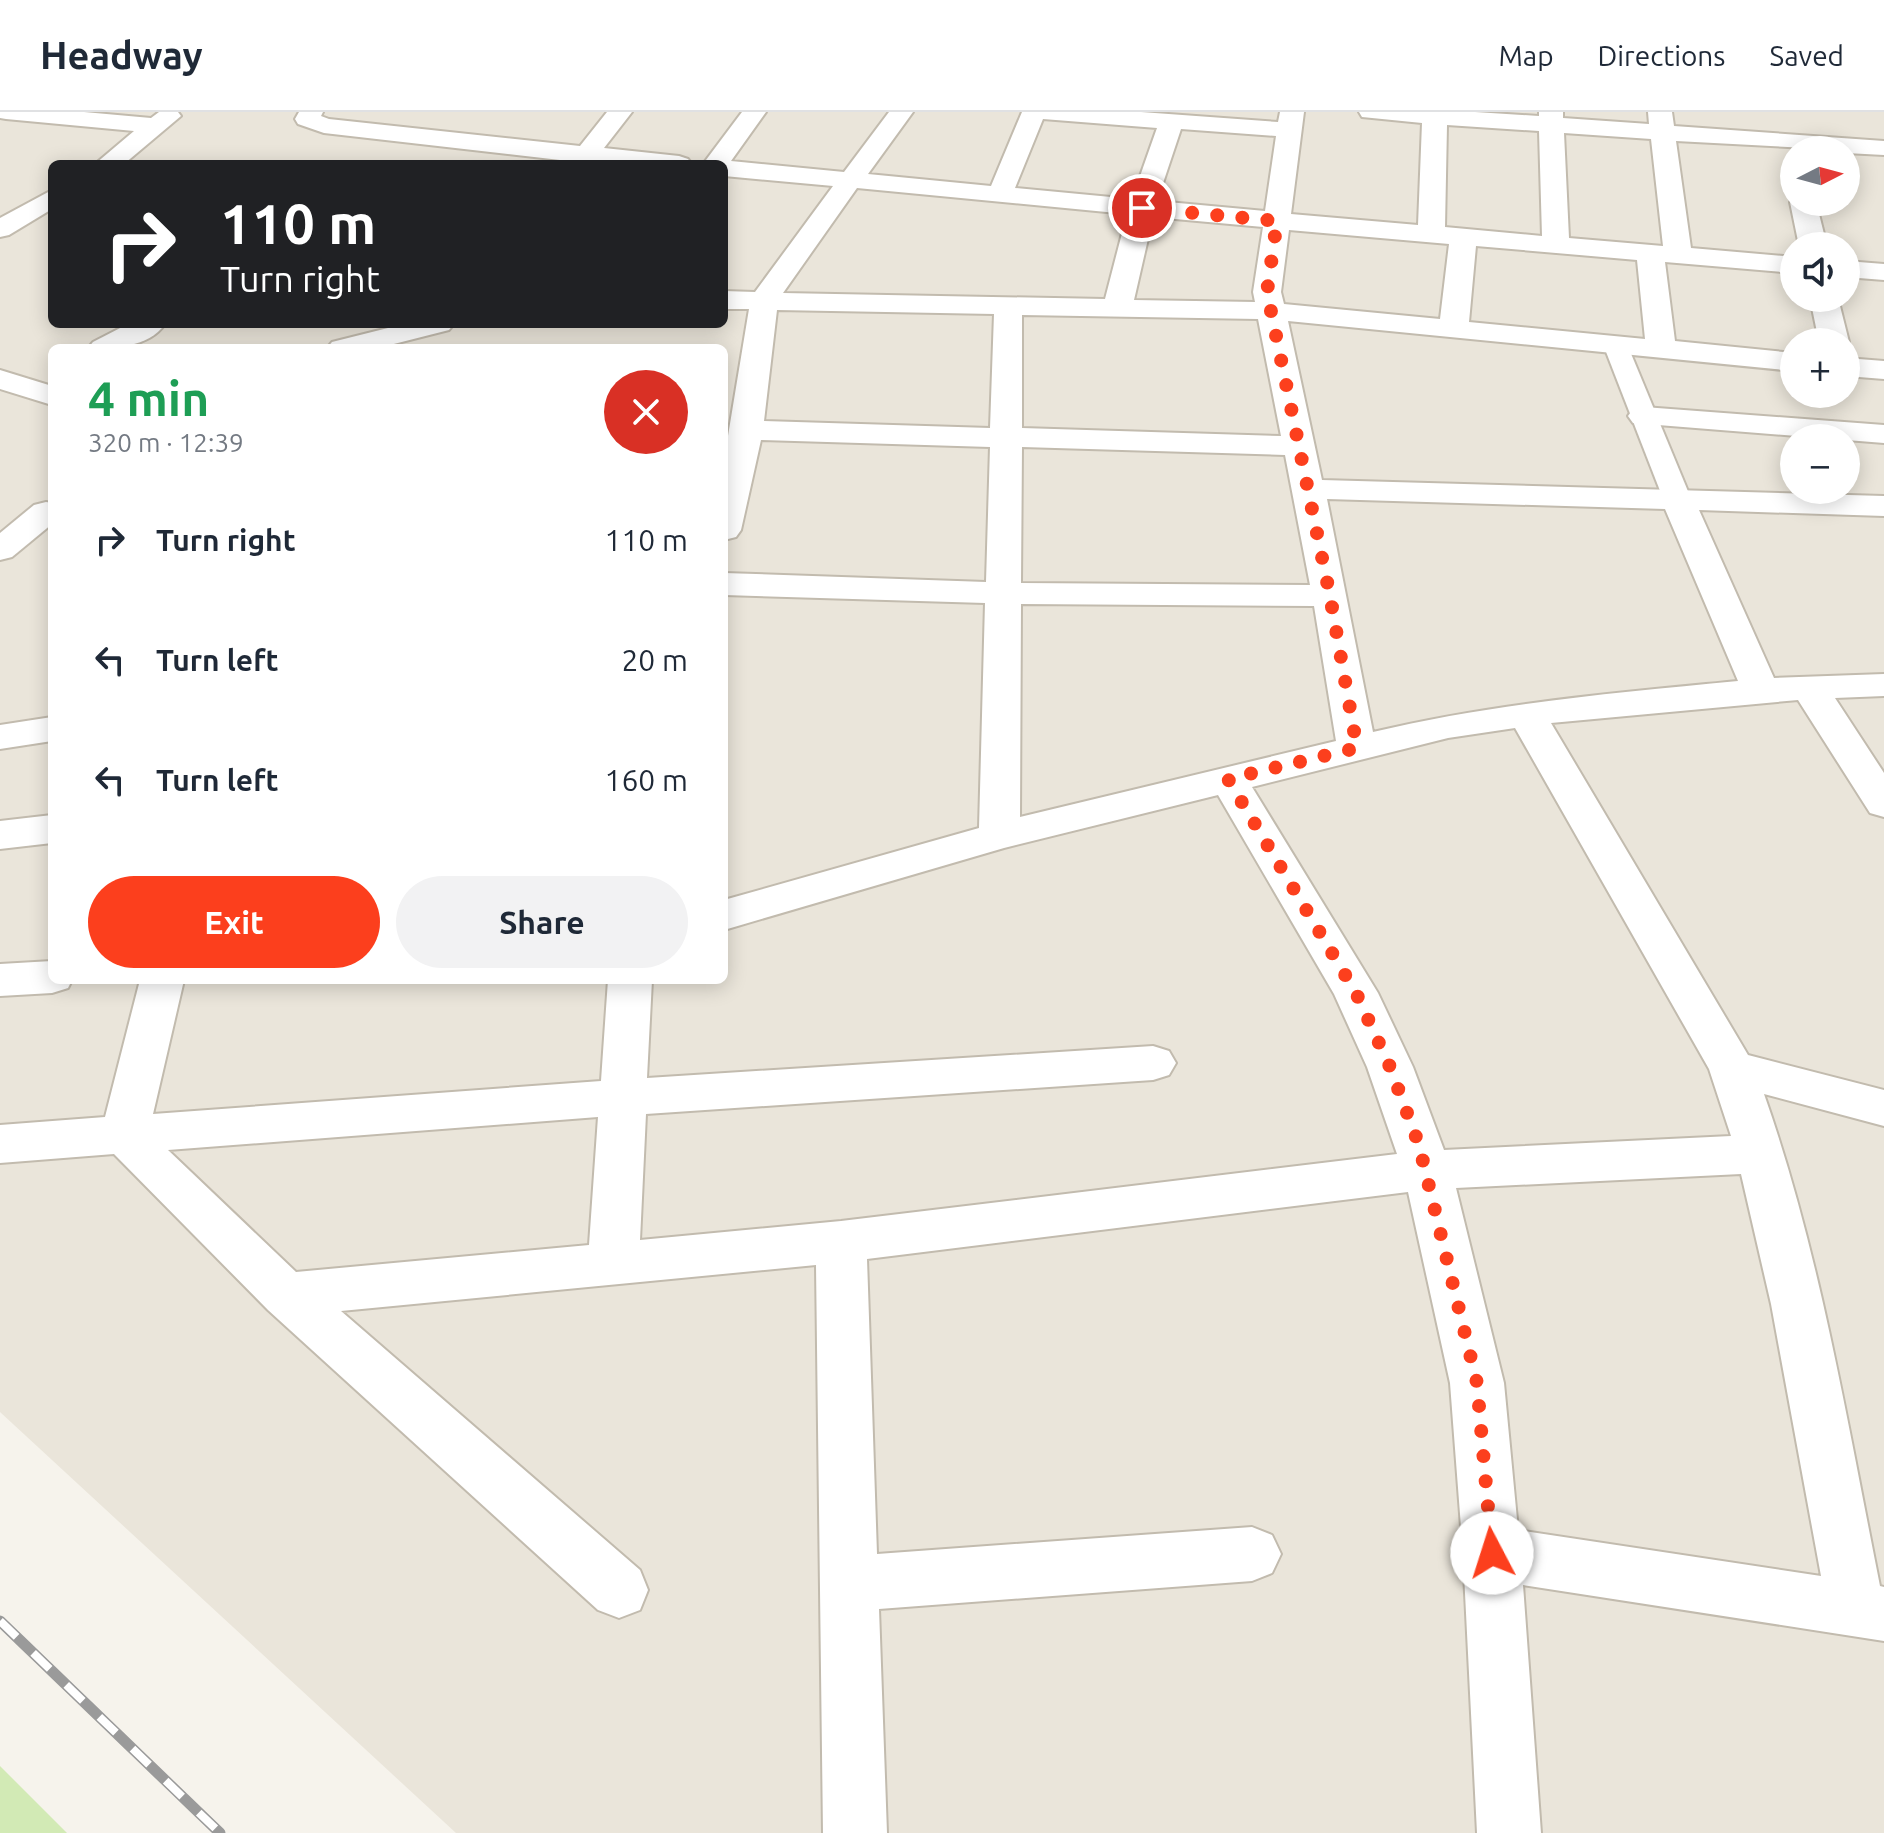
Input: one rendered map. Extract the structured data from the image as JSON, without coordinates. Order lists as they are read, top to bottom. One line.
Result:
{"north":"right","page":{"header":"Headway","nav":["Map","Directions","Saved"],"map_buttons":["+","−"],"turn":["110 m","Turn right"],"heading":["4 min","320 m · 12:39"],"list":[{"name":"Turn right","value":"110 m"},{"name":"Turn left","value":"20 m"},{"name":"Turn left","value":"160 m"}],"buttons":["Exit","Share"]}}
